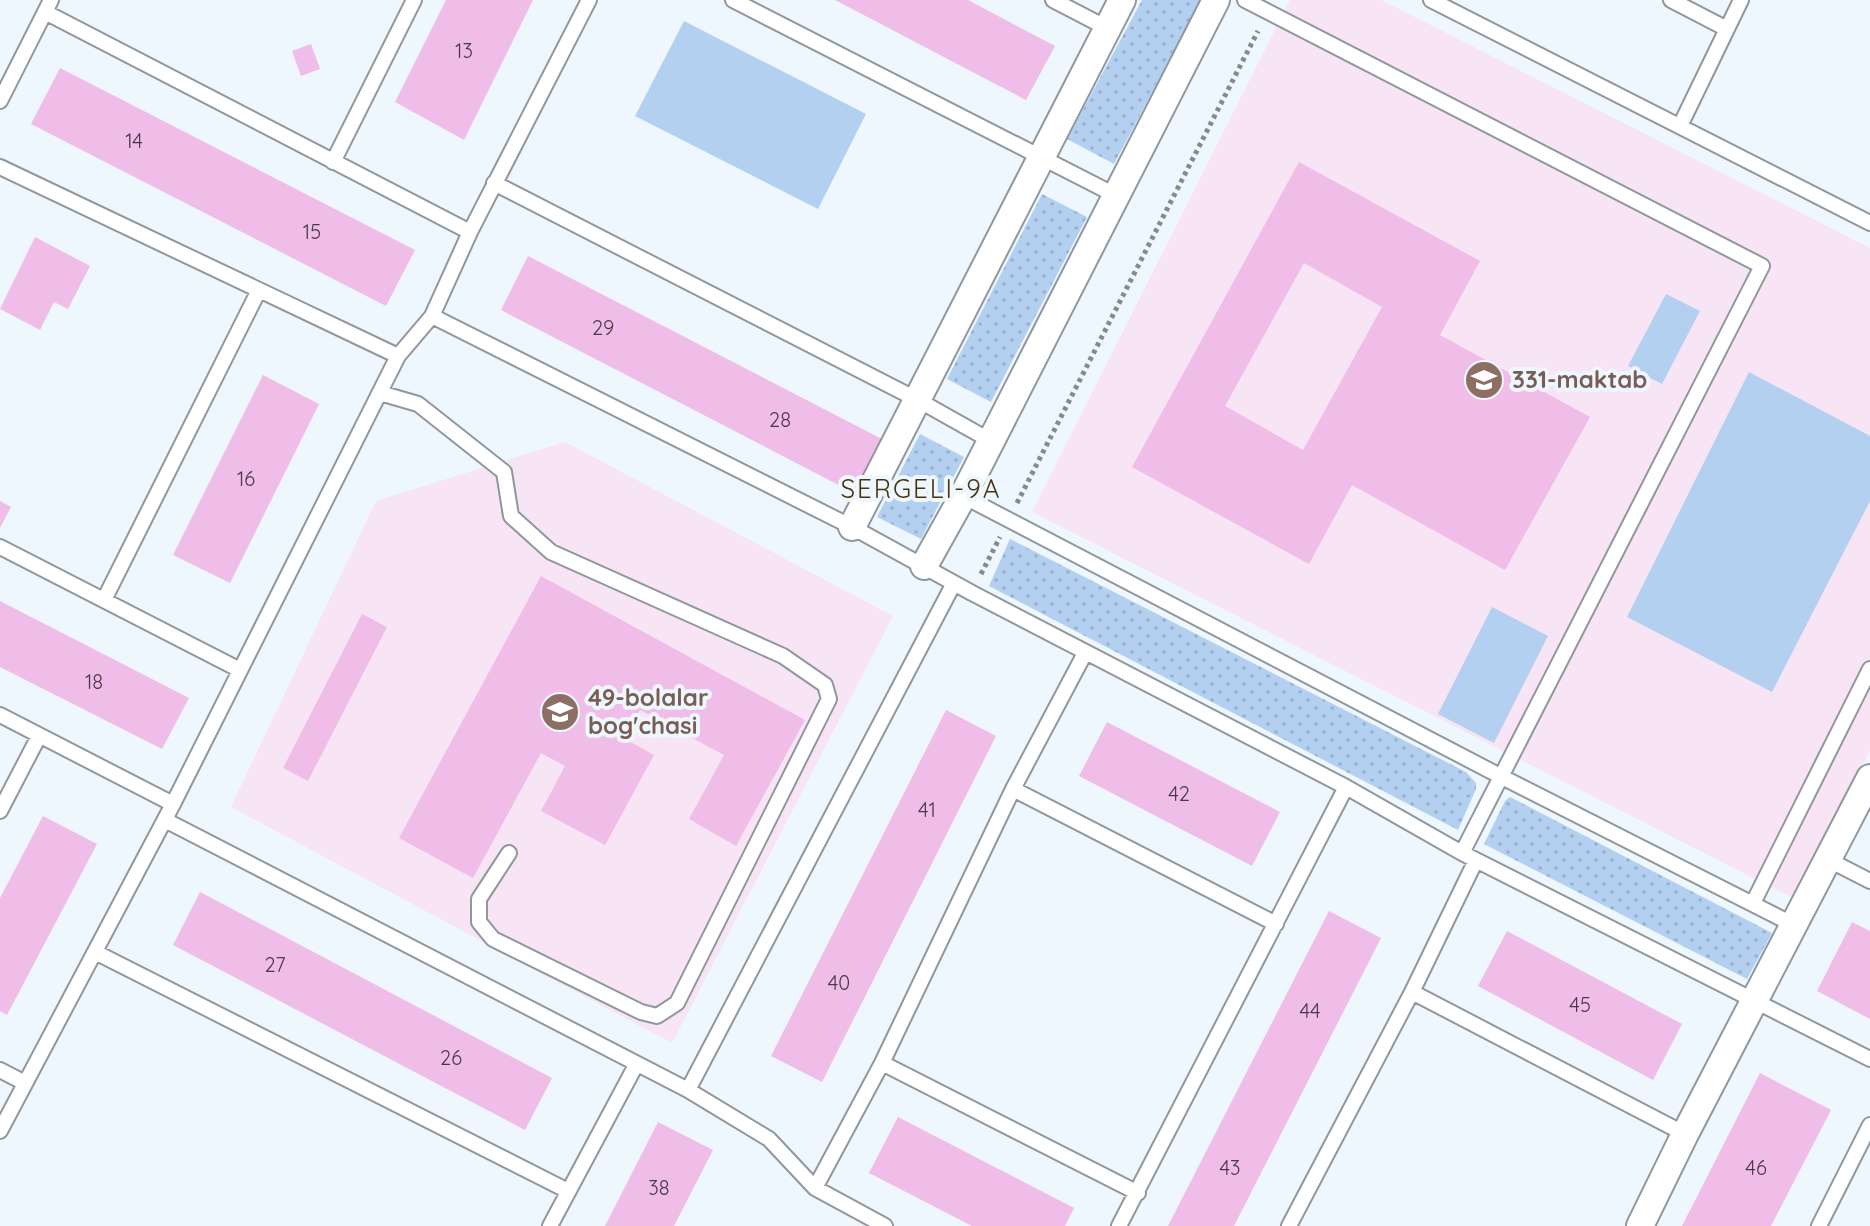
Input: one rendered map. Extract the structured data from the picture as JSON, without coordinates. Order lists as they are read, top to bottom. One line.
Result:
{"districts":["SERGELI-9A"],"places":{"school or university":["331-maktab","49-bolalar bog'chasi"]},"house_numbers":["13","14","15","29","28","16","18","42","41","27","40","45","44","26","43","46","38"]}
